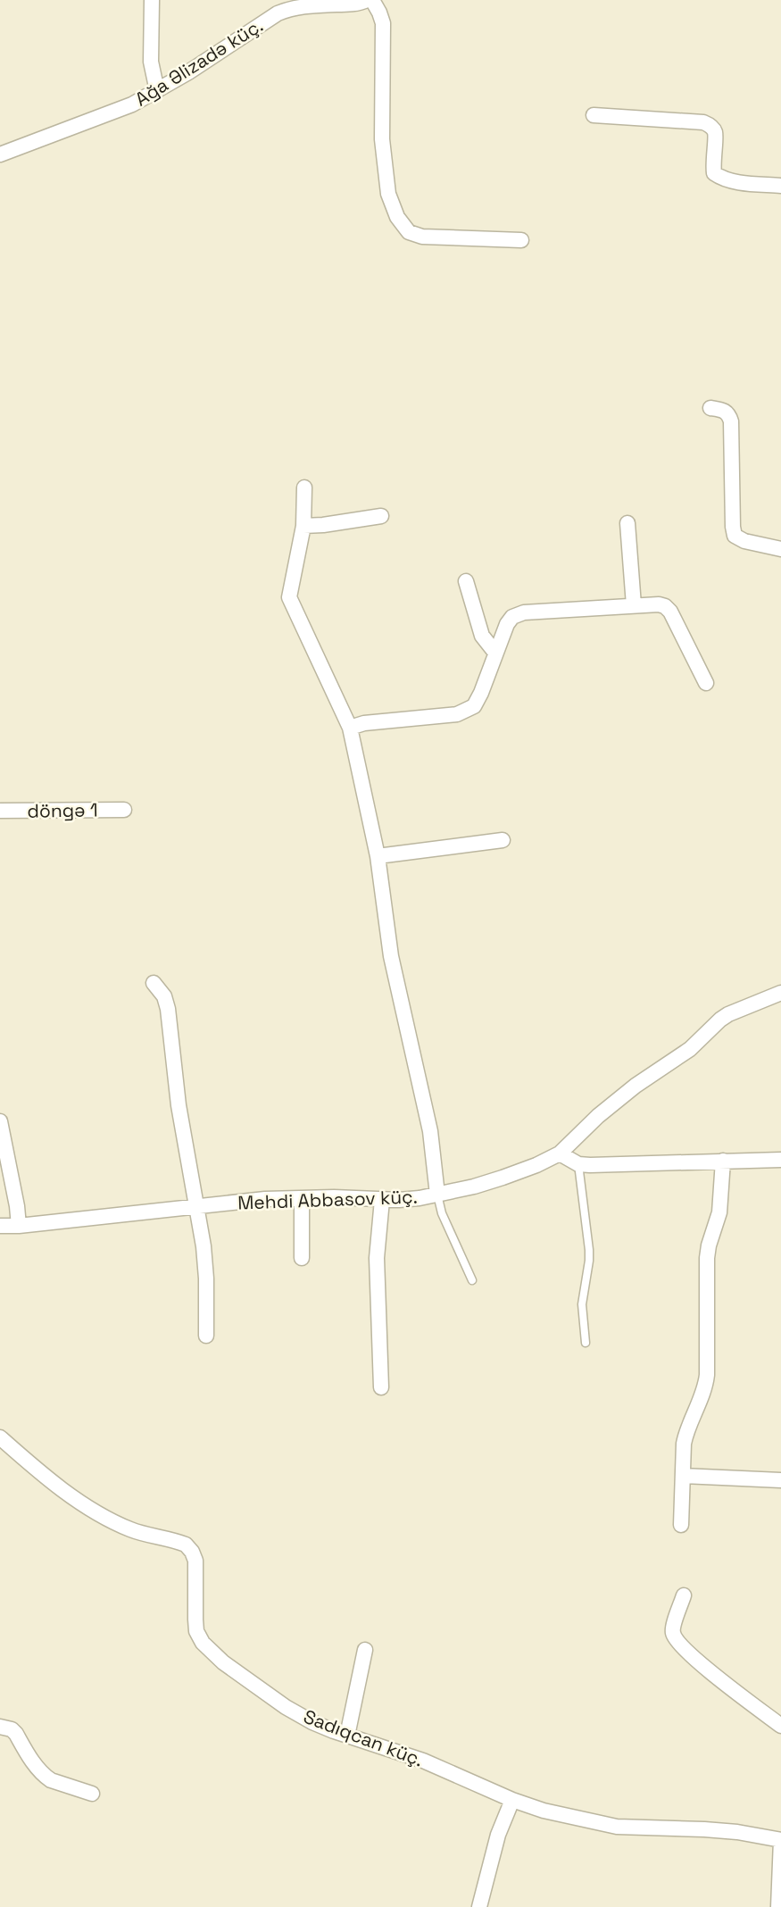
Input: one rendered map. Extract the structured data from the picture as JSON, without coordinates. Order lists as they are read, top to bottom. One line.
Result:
{"streets":{"street":["Ağa Əlizadə küç.","döngə 1","Mehdi Abbasov küç.","Sadıqcan küç."]}}
